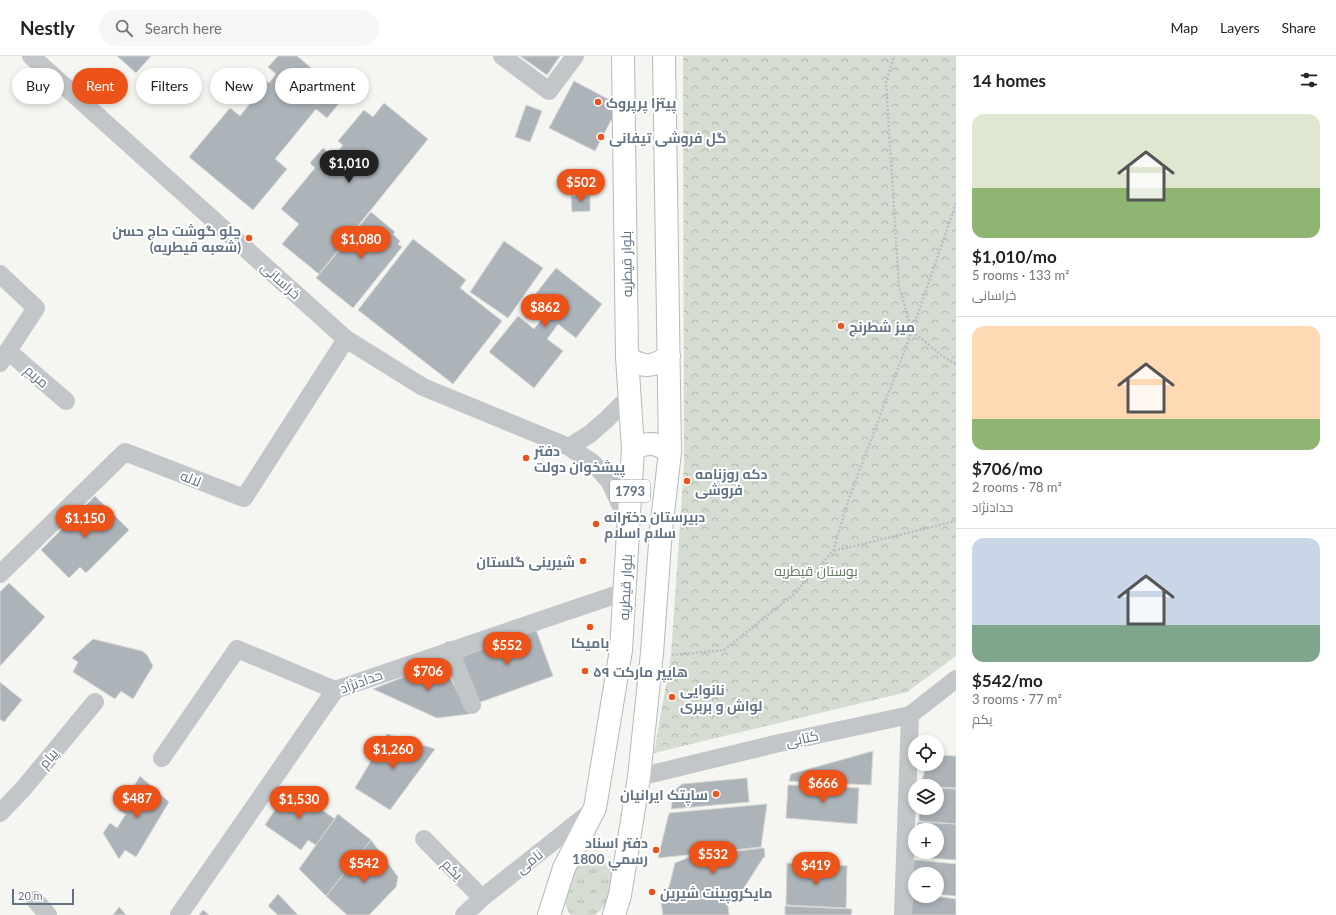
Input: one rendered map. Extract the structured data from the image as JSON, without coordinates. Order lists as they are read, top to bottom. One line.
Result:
{"streets":{"main road":["بلوار قیطریه","1793"],"street":["خراسانی","مریم","لاله","حدادنژاد","کتابی","پیام","نامی","یکم"]},"crossings":[["بلوار قیطریه","خراسانی"],["بلوار قیطریه","حدادنژاد"],["بلوار قیطریه","نامی"],["خراسانی","لاله"],["1793","کتابی"],["نامی","یکم"]],"parks":["بوستان قیطریه"],"places":["پیتزا پرپروک","گل فروشی تیفانی","چلو گوشت حاج حسن (شعبه قیطریه)","میز شطرنج","دفتر پیشخوان دولت","دکه روزنامه فروشی","دبیرستان دخترانه سلام اسلام","شیرینی گلستان","بامیکا","هایپر مارکت ۵۹","نانوایی لواش و بربری","ساپتک ایرانیان","دفتر اسناد رسمي 1800","مایکروپینت شیرین"],"scale_bar":"20 m","page":{"header":"Nestly","search":"Search here","nav":["Map","Layers","Share"],"heading":"14 homes","chip":["Buy","Rent","Filters","New","Apartment"],"list":[{"name":"$1,010/mo","note":"5 rooms · 133 m² · خراسانی"},{"name":"$706/mo","note":"2 rooms · 78 m² · حدادنژاد"},{"name":"$542/mo","note":"3 rooms · 77 m² · یکم"}],"price":["$1,010","$502","$1,080","$862","$1,150","$552","$706","$1,260","$666","$487","$1,530","$532","$542","$419"],"map_buttons":["+","−"],"scale":"20 m"}}
